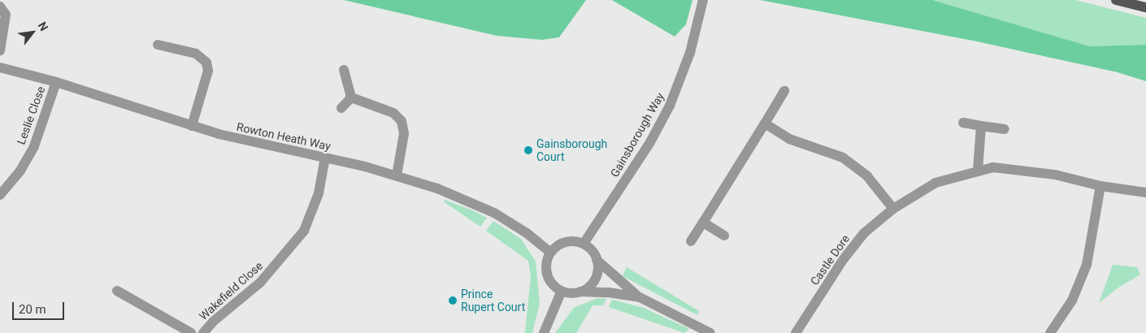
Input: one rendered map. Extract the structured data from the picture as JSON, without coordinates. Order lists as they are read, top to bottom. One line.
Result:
{"streets":{"street":["Leslie Close","Gainsborough Way","Rowton Heath Way","Castle Dore","Wakefield Close"]},"crossings":[["Leslie Close","Rowton Heath Way"],["Gainsborough Way","Rowton Heath Way"],["Rowton Heath Way","Wakefield Close"]],"places":["Gainsborough Court","Prince Rupert Court"],"scale_bar":"20 m","north":"top right"}
